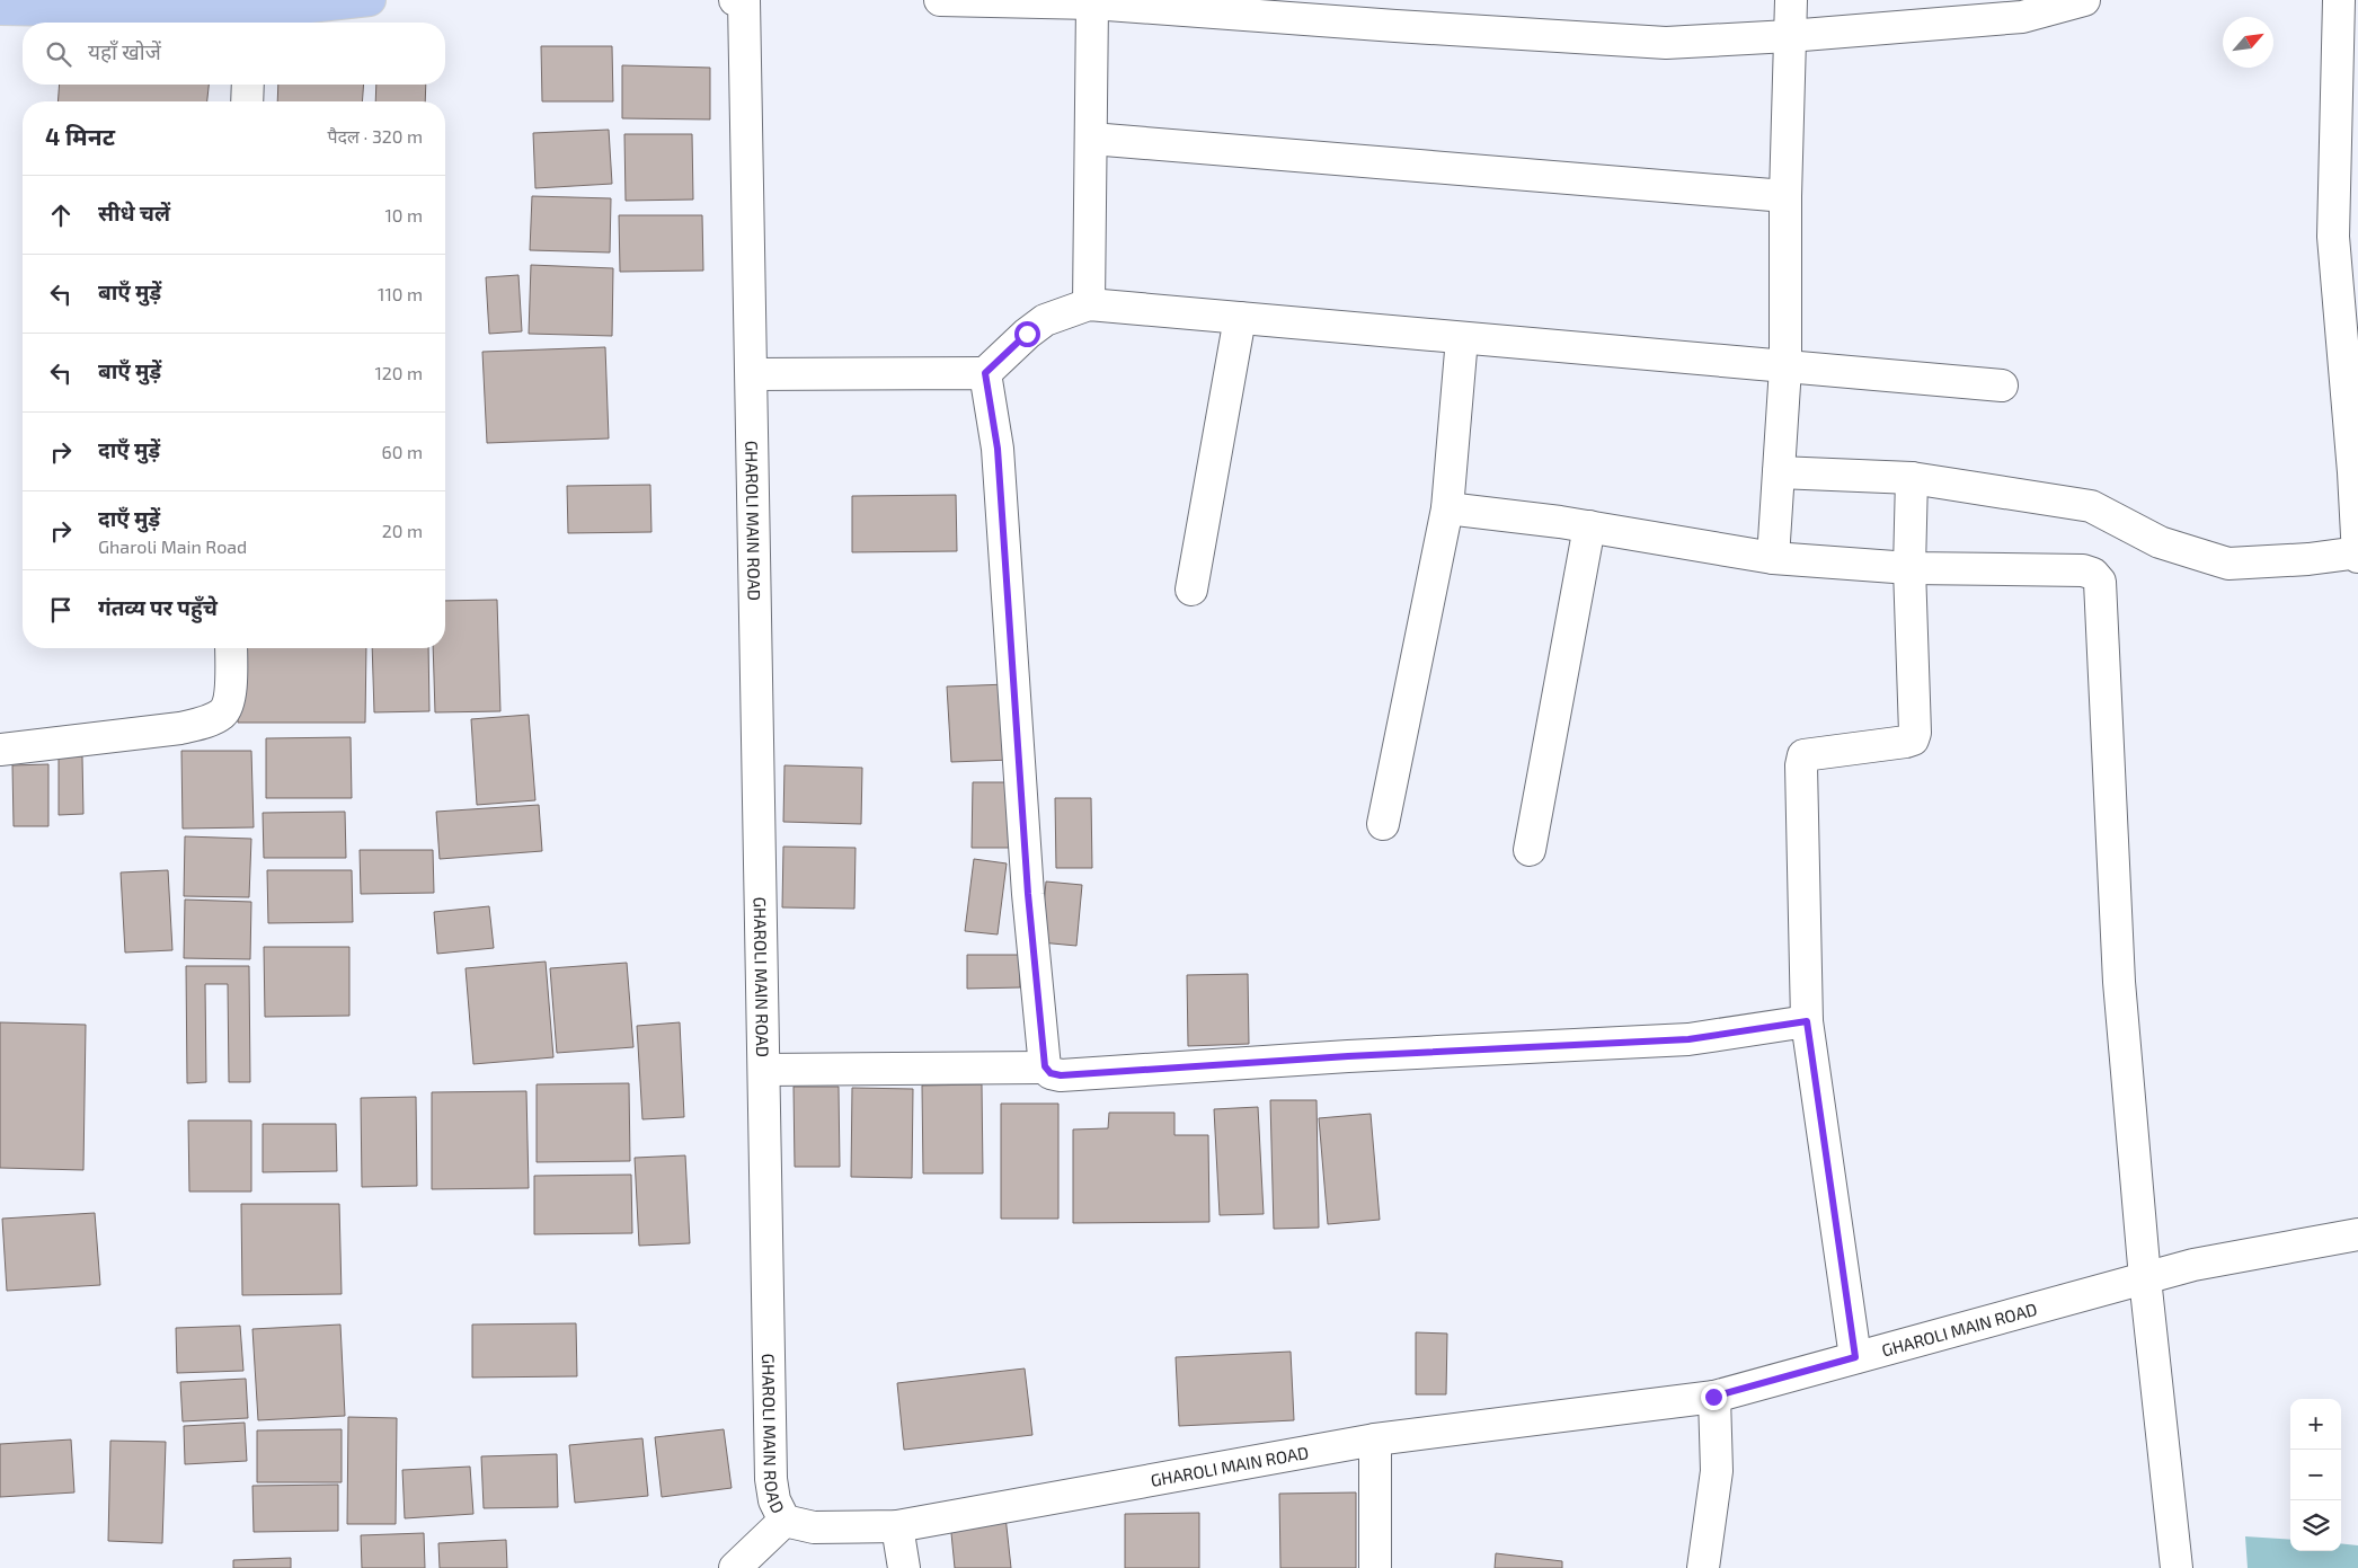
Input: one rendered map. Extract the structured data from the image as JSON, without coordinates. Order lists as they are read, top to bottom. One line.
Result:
{"streets":{"street":["GHAROLI MAIN ROAD"]},"north":"top right","page":{"search":"यहाँ खोजें","heading":["4 मिनट","पैदल · 320 m"],"list":[["सीधे चलें","10 m"],["बाएँ मुड़ें","110 m"],["बाएँ मुड़ें","120 m"],["दाएँ मुड़ें","60 m"],["दाएँ मुड़ें","Gharoli Main Road","20 m"],"गंतव्य पर पहुँचे"],"map_buttons":["+","−"]}}
